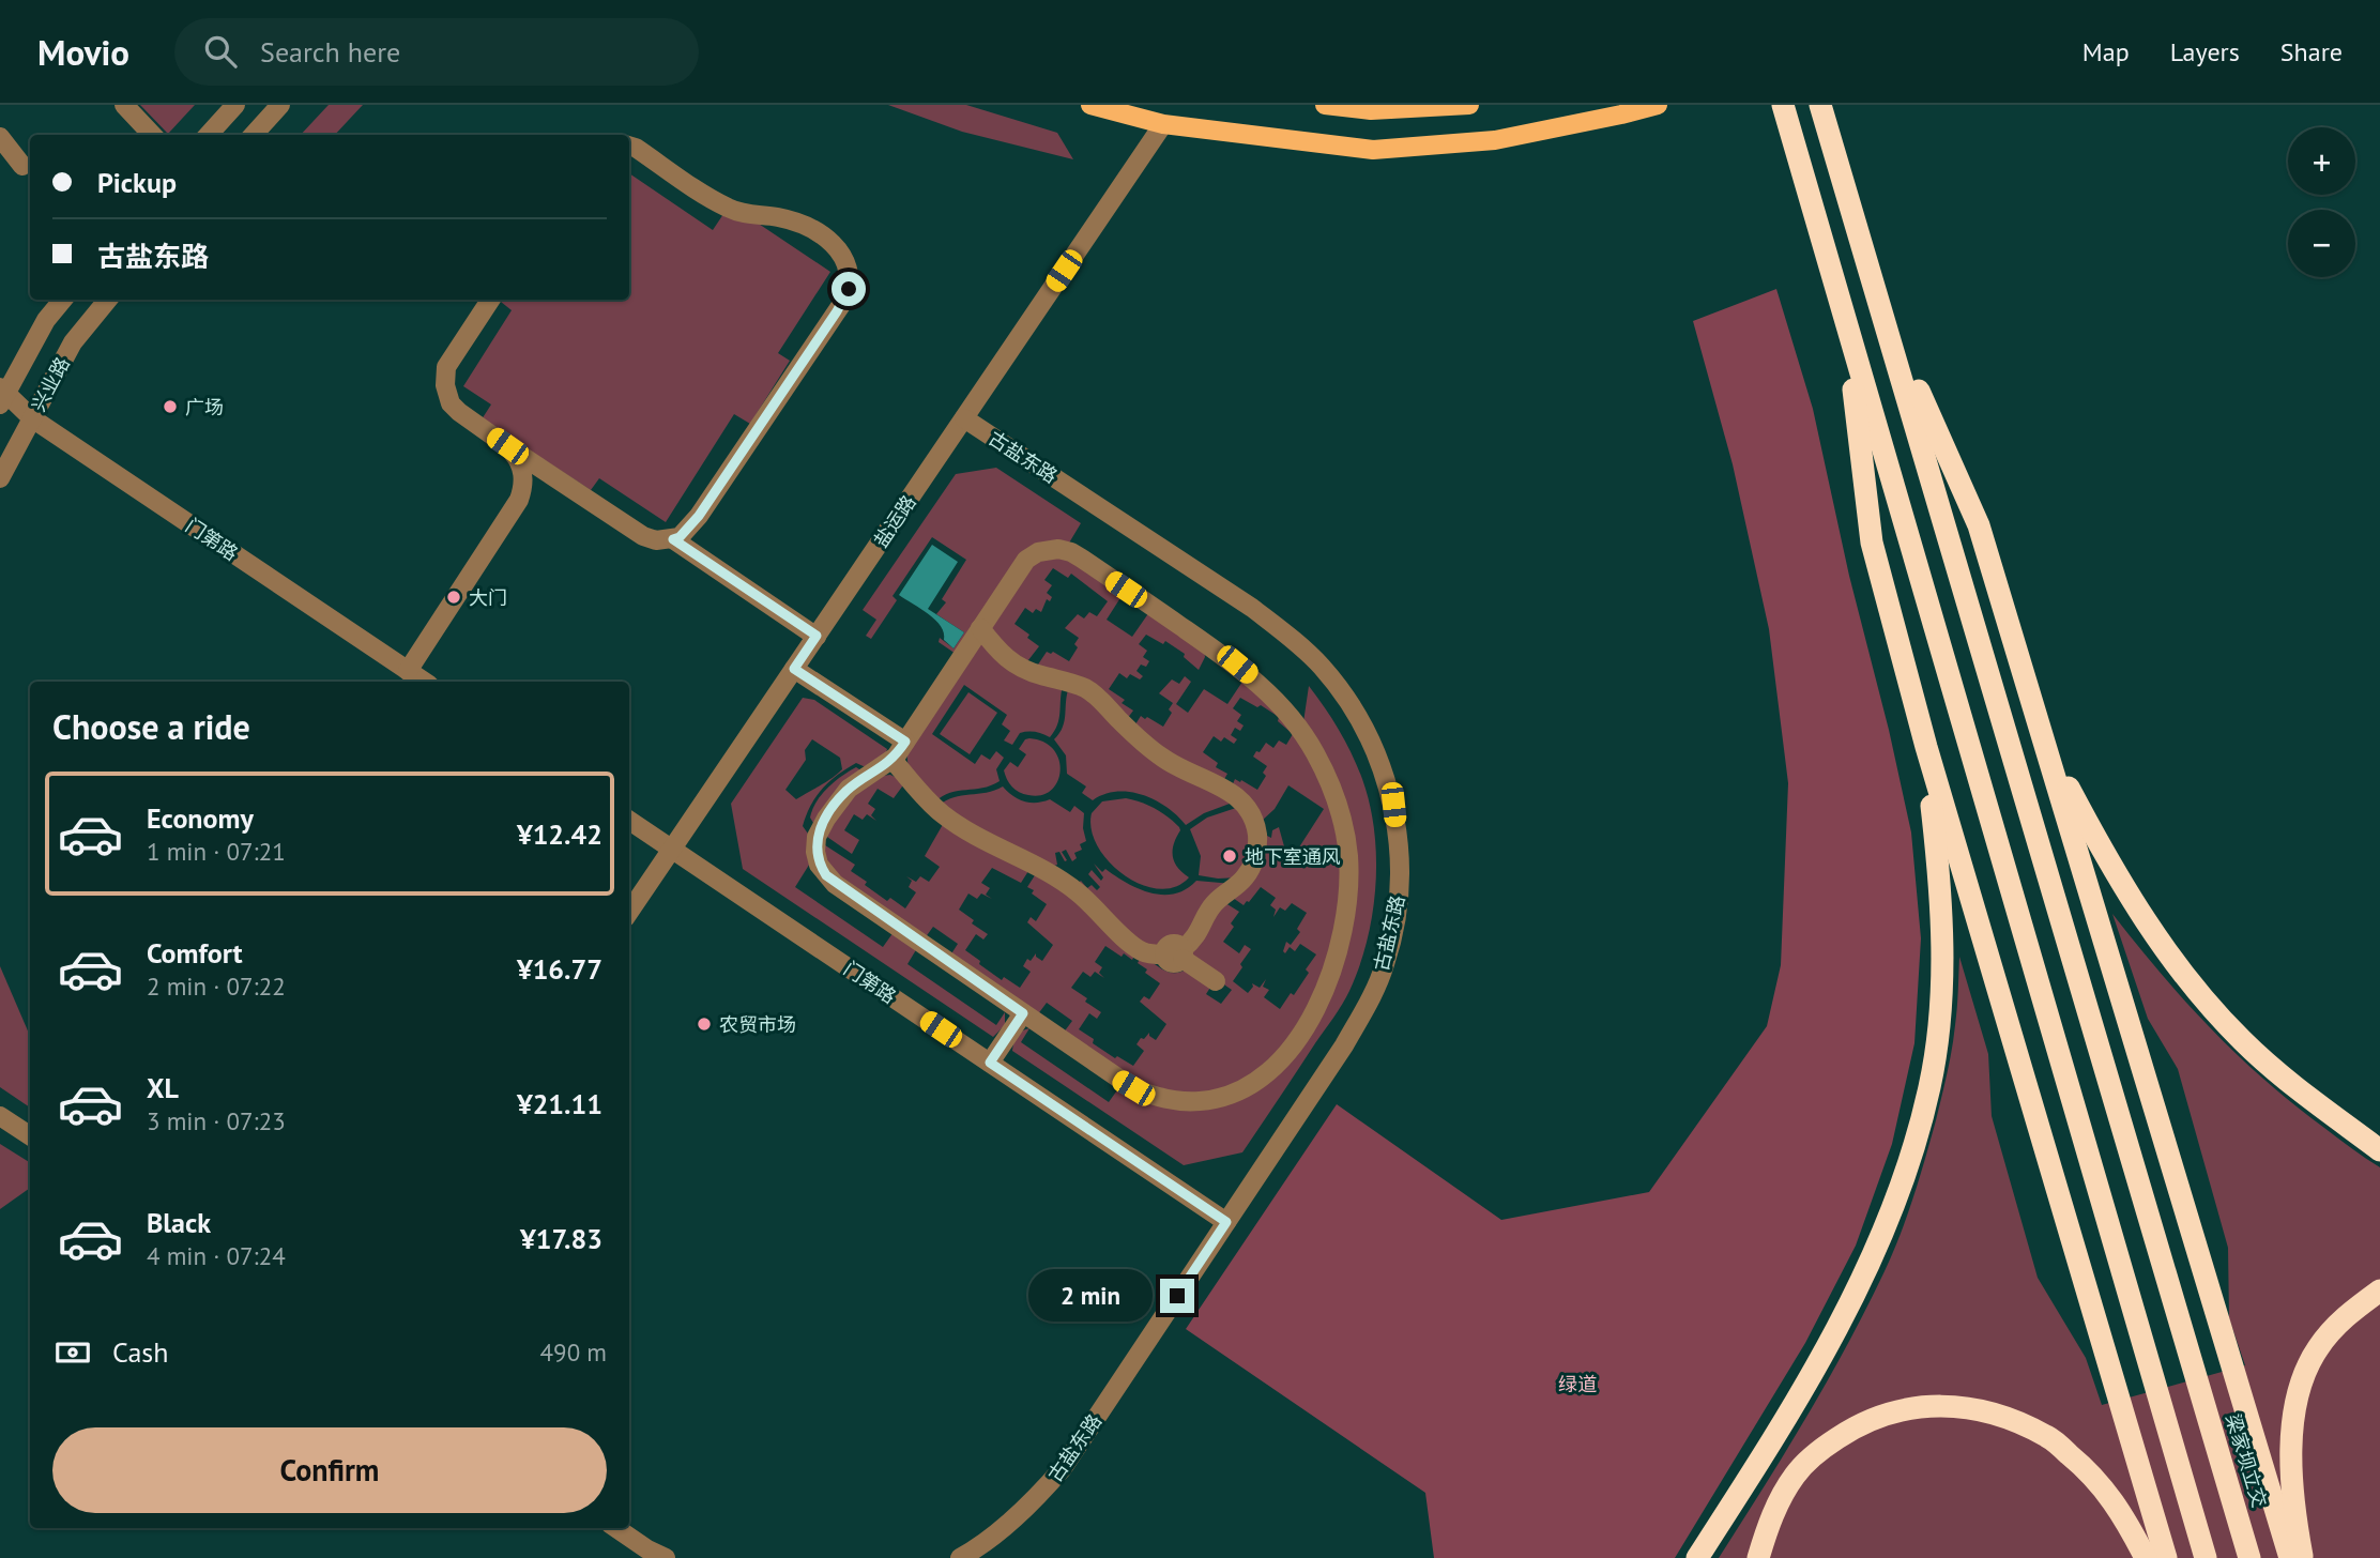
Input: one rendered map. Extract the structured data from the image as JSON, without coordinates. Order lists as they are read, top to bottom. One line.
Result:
{"streets":{"highway":["梁家坝立交"],"street":["兴业路","古盐东路","盐运路","门第路"]},"crossings":[["兴业路","门第路"],["古盐东路","盐运路"],["古盐东路","门第路"],["盐运路","门第路"]],"parks":["绿道"],"places":["广场","大门","地下室通风","农贸市场"],"page":{"header":"Movio","search":"Search here","nav":["Map","Layers","Share"],"map_buttons":["+","−"],"banner":["Pickup","古盐东路"],"heading":"Choose a ride","list":[{"name":"Economy","note":"1 min · 07:21","value":"¥12.42"},{"name":"Comfort","note":"2 min · 07:22","value":"¥16.77"},{"name":"XL","note":"3 min · 07:23","value":"¥21.11"},{"name":"Black","note":"4 min · 07:24","value":"¥17.83"}],"bubble":"2 min","pay":["Cash","490 m"],"buttons":"Confirm"}}
